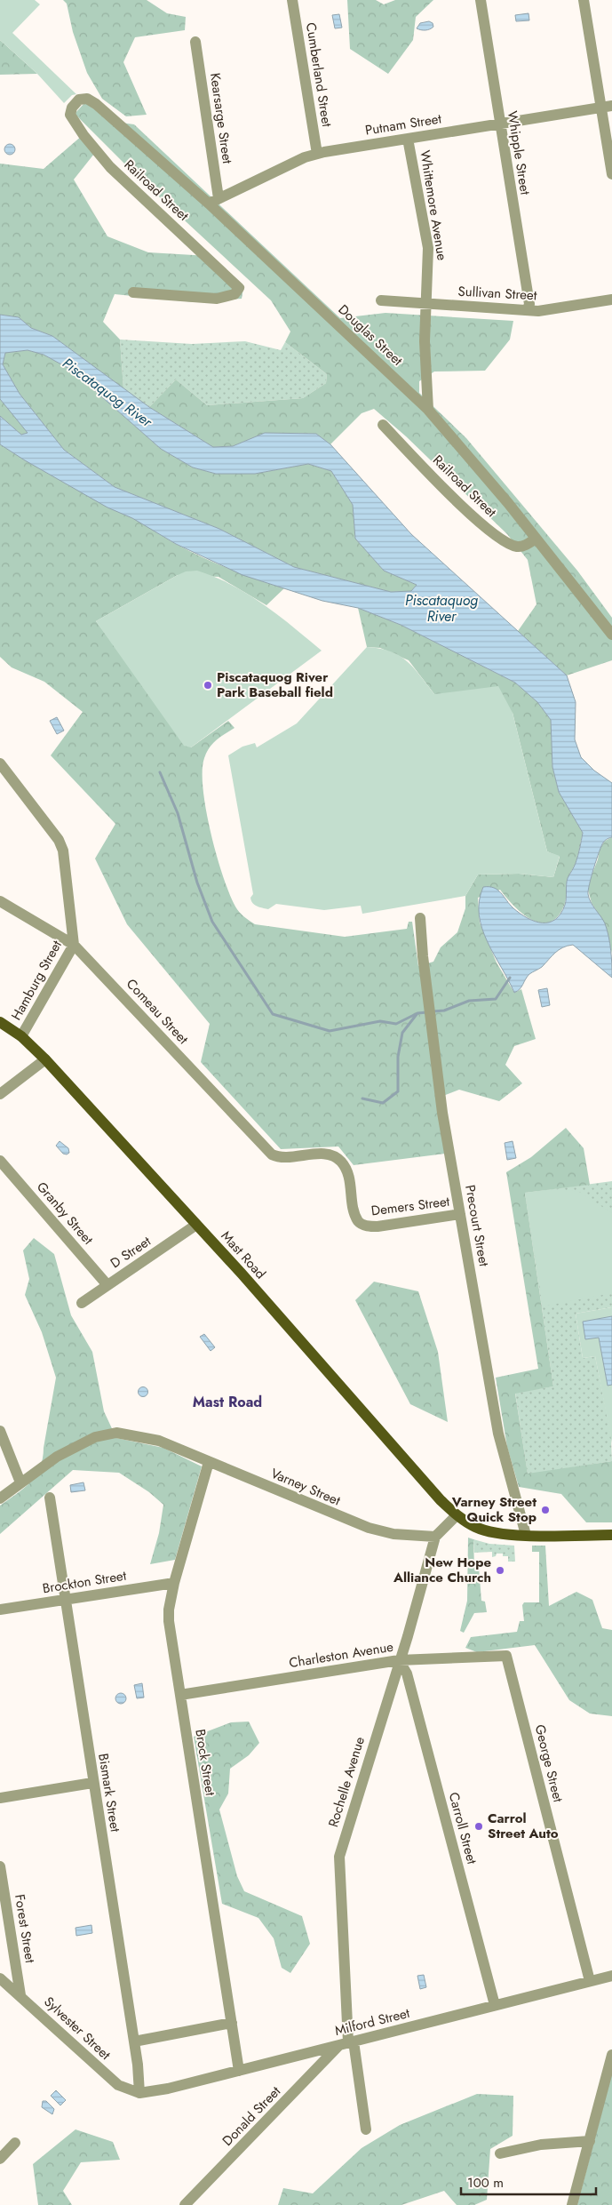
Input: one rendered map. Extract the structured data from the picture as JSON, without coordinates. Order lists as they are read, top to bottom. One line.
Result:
{"streets":{"main road":["Mast Road"],"street":["Cumberland Street","Kearsarge Street","Putnam Street","Whipple Street","Railroad Street","Whittemore Avenue","Sullivan Street","Douglas Street","Hamburg Street","Comeau Street","Demers Street","Granby Street","Precourt Street","D Street","Varney Street","Brockton Street","Charleston Avenue","Brock Street","George Street","Rochelle Avenue","Bismark Street","Carroll Street","Forest Street","Milford Street","Sylvester Street","Donald Street"]},"crossings":[["Cumberland Street","Putnam Street"],["Kearsarge Street","Putnam Street"],["Kearsarge Street","Douglas Street"],["Putnam Street","Whipple Street"],["Putnam Street","Whittemore Avenue"],["Putnam Street","Douglas Street"],["Whipple Street","Sullivan Street"],["Railroad Street","Douglas Street"],["Whittemore Avenue","Sullivan Street"],["Whittemore Avenue","Douglas Street"],["Hamburg Street","Comeau Street"],["Hamburg Street","Mast Road"],["Comeau Street","Demers Street"],["Demers Street","Precourt Street"],["Granby Street","D Street"],["D Street","Mast Road"],["Varney Street","Brock Street"],["Varney Street","Rochelle Avenue"],["Brockton Street","Brock Street"],["Brockton Street","Bismark Street"],["Charleston Avenue","Brock Street"],["Charleston Avenue","George Street"],["Charleston Avenue","Rochelle Avenue"],["Charleston Avenue","Carroll Street"],["Brock Street","Milford Street"],["George Street","Milford Street"],["Rochelle Avenue","Carroll Street"],["Rochelle Avenue","Milford Street"],["Rochelle Avenue","Donald Street"],["Bismark Street","Milford Street"],["Bismark Street","Sylvester Street"],["Carroll Street","Milford Street"],["Forest Street","Sylvester Street"],["Milford Street","Sylvester Street"],["Milford Street","Donald Street"]],"districts":["Mast Road"],"water":["Piscataquog River"],"places":["Piscataquog River Park Baseball field","Varney Street Quick Stop","New Hope Alliance Church","Carrol Street Auto"],"scale_bar":"100 m"}
